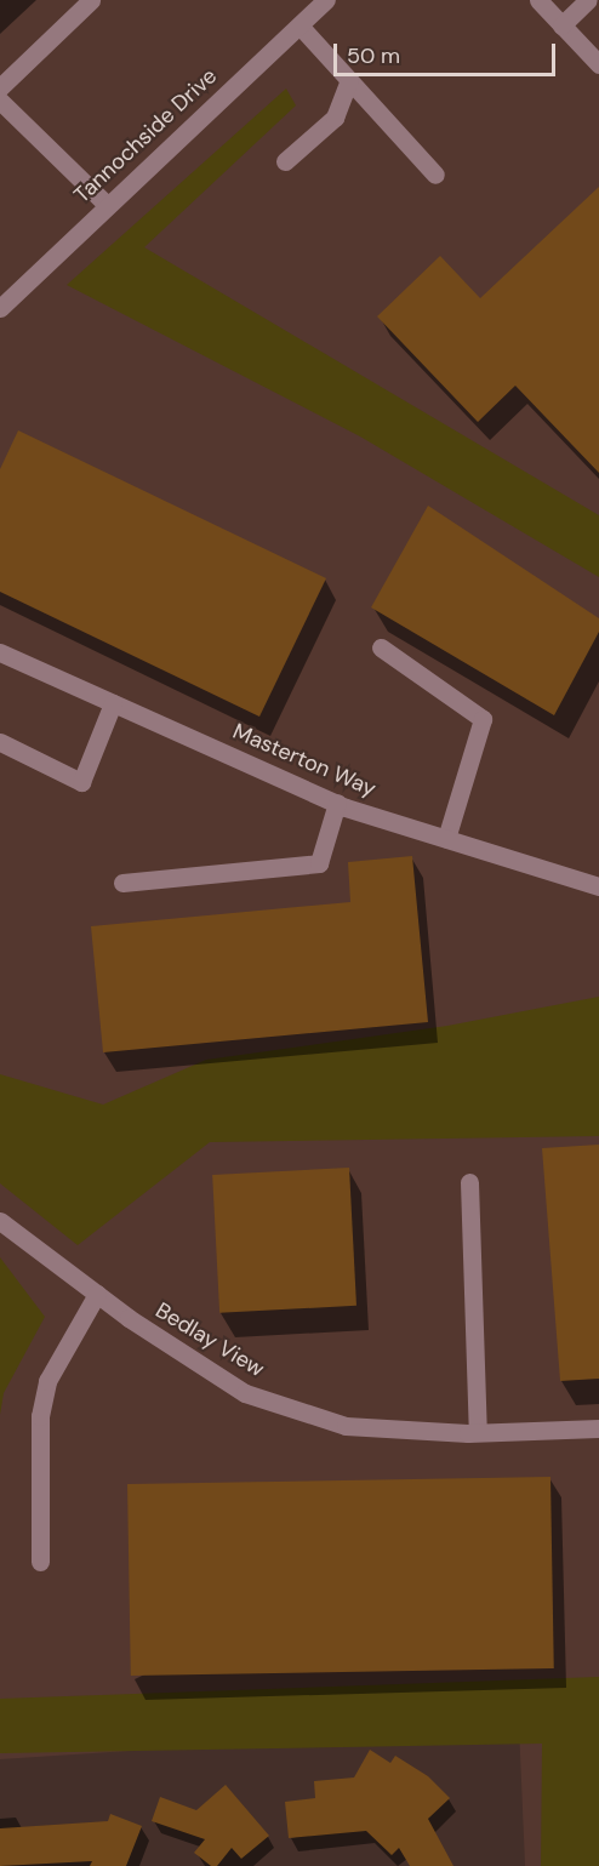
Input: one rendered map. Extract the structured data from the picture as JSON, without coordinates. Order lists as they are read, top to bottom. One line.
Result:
{"streets":{"street":["Tannochside Drive","Masterton Way","Bedlay View"]},"scale_bar":"50 m"}
